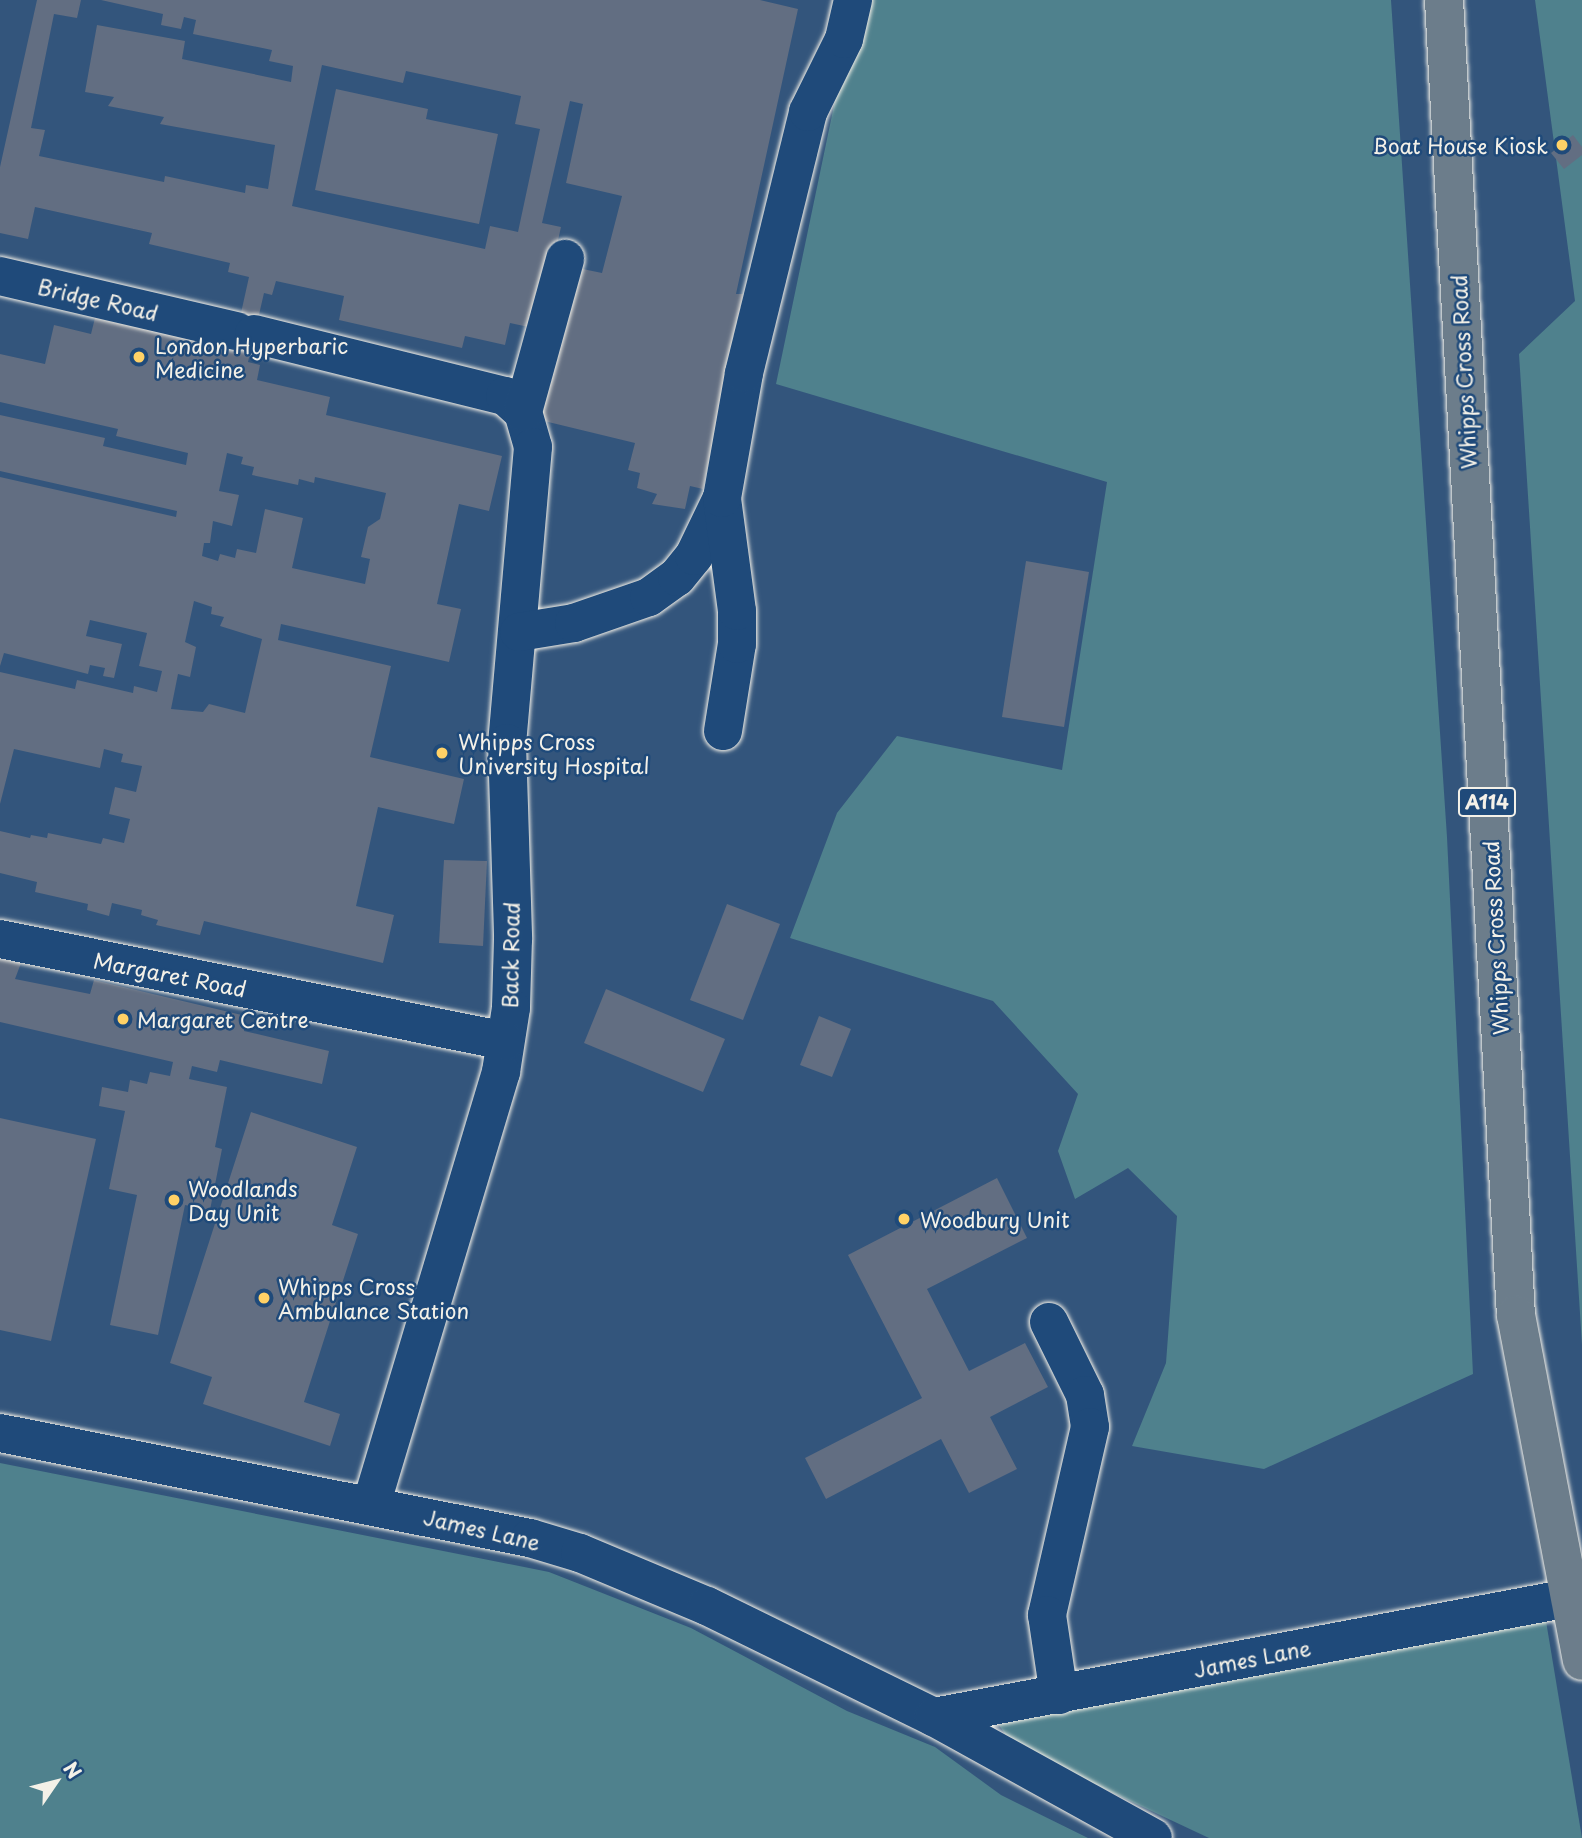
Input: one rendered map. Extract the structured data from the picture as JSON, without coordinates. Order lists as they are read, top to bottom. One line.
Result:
{"streets":{"main road":["Whipps Cross Road","A114"],"street":["Bridge Road","Back Road","Margaret Road","James Lane"]},"crossings":[["Bridge Road","Back Road"],["Whipps Cross Road","James Lane"],["Back Road","Margaret Road"],["Back Road","James Lane"]],"places":["Boat House Kiosk","London Hyperbaric Medicine","Whipps Cross University Hospital","Margaret Centre","Woodlands Day Unit","Woodbury Unit","Whipps Cross Ambulance Station"],"north":"top right"}
